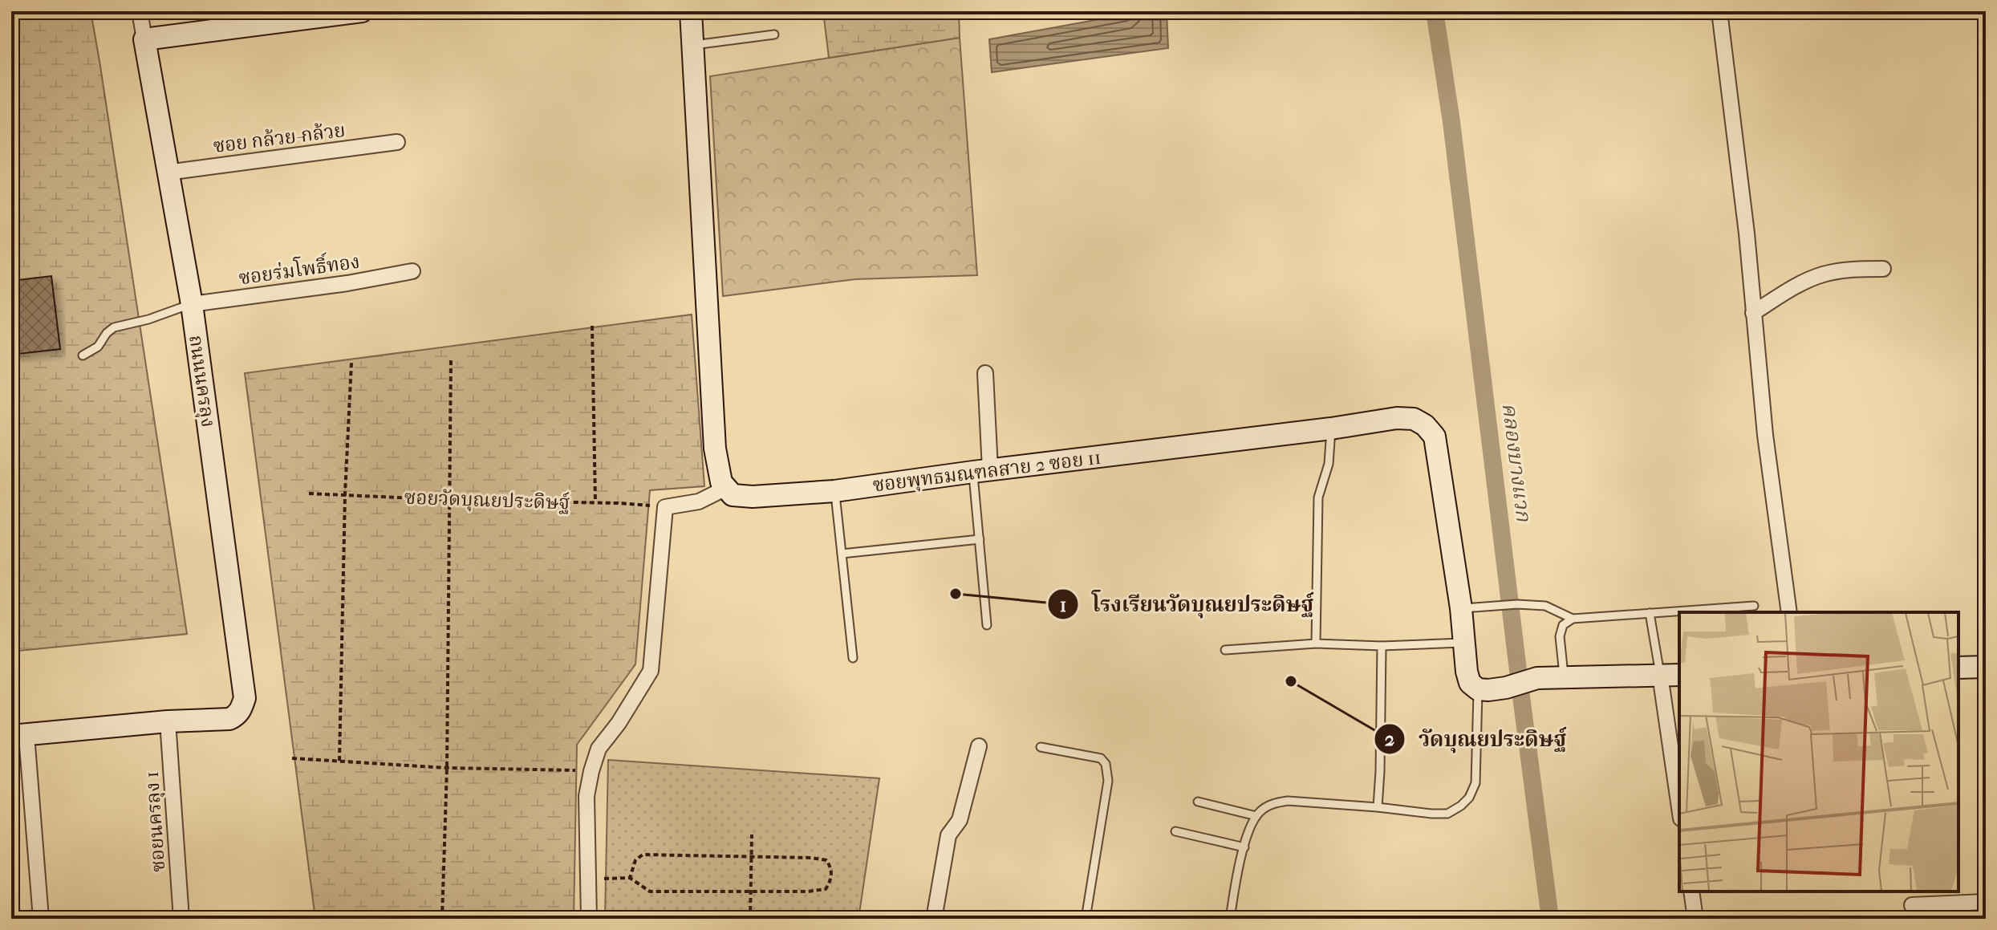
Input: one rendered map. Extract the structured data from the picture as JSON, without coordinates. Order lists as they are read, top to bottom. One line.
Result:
{"streets":{"street":["ซอย กล้วย-กล้วย","ซอยร่มโพธิ์ทอง","ถนนนครลุง","ซอยพุทธมณฑลสาย 2 ซอย 11","ซอยนครลุง 1"],"path":["ซอยวัดบุณยประดิษฐ์"]},"crossings":[["ซอย กล้วย-กล้วย","ถนนนครลุง"],["ซอยร่มโพธิ์ทอง","ถนนนครลุง"],["ถนนนครลุง","ซอยนครลุง 1"]],"water":["คลองบางแวก"],"places":["โรงเรียนวัดบุณยประดิษฐ์","วัดบุณยประดิษฐ์"]}
